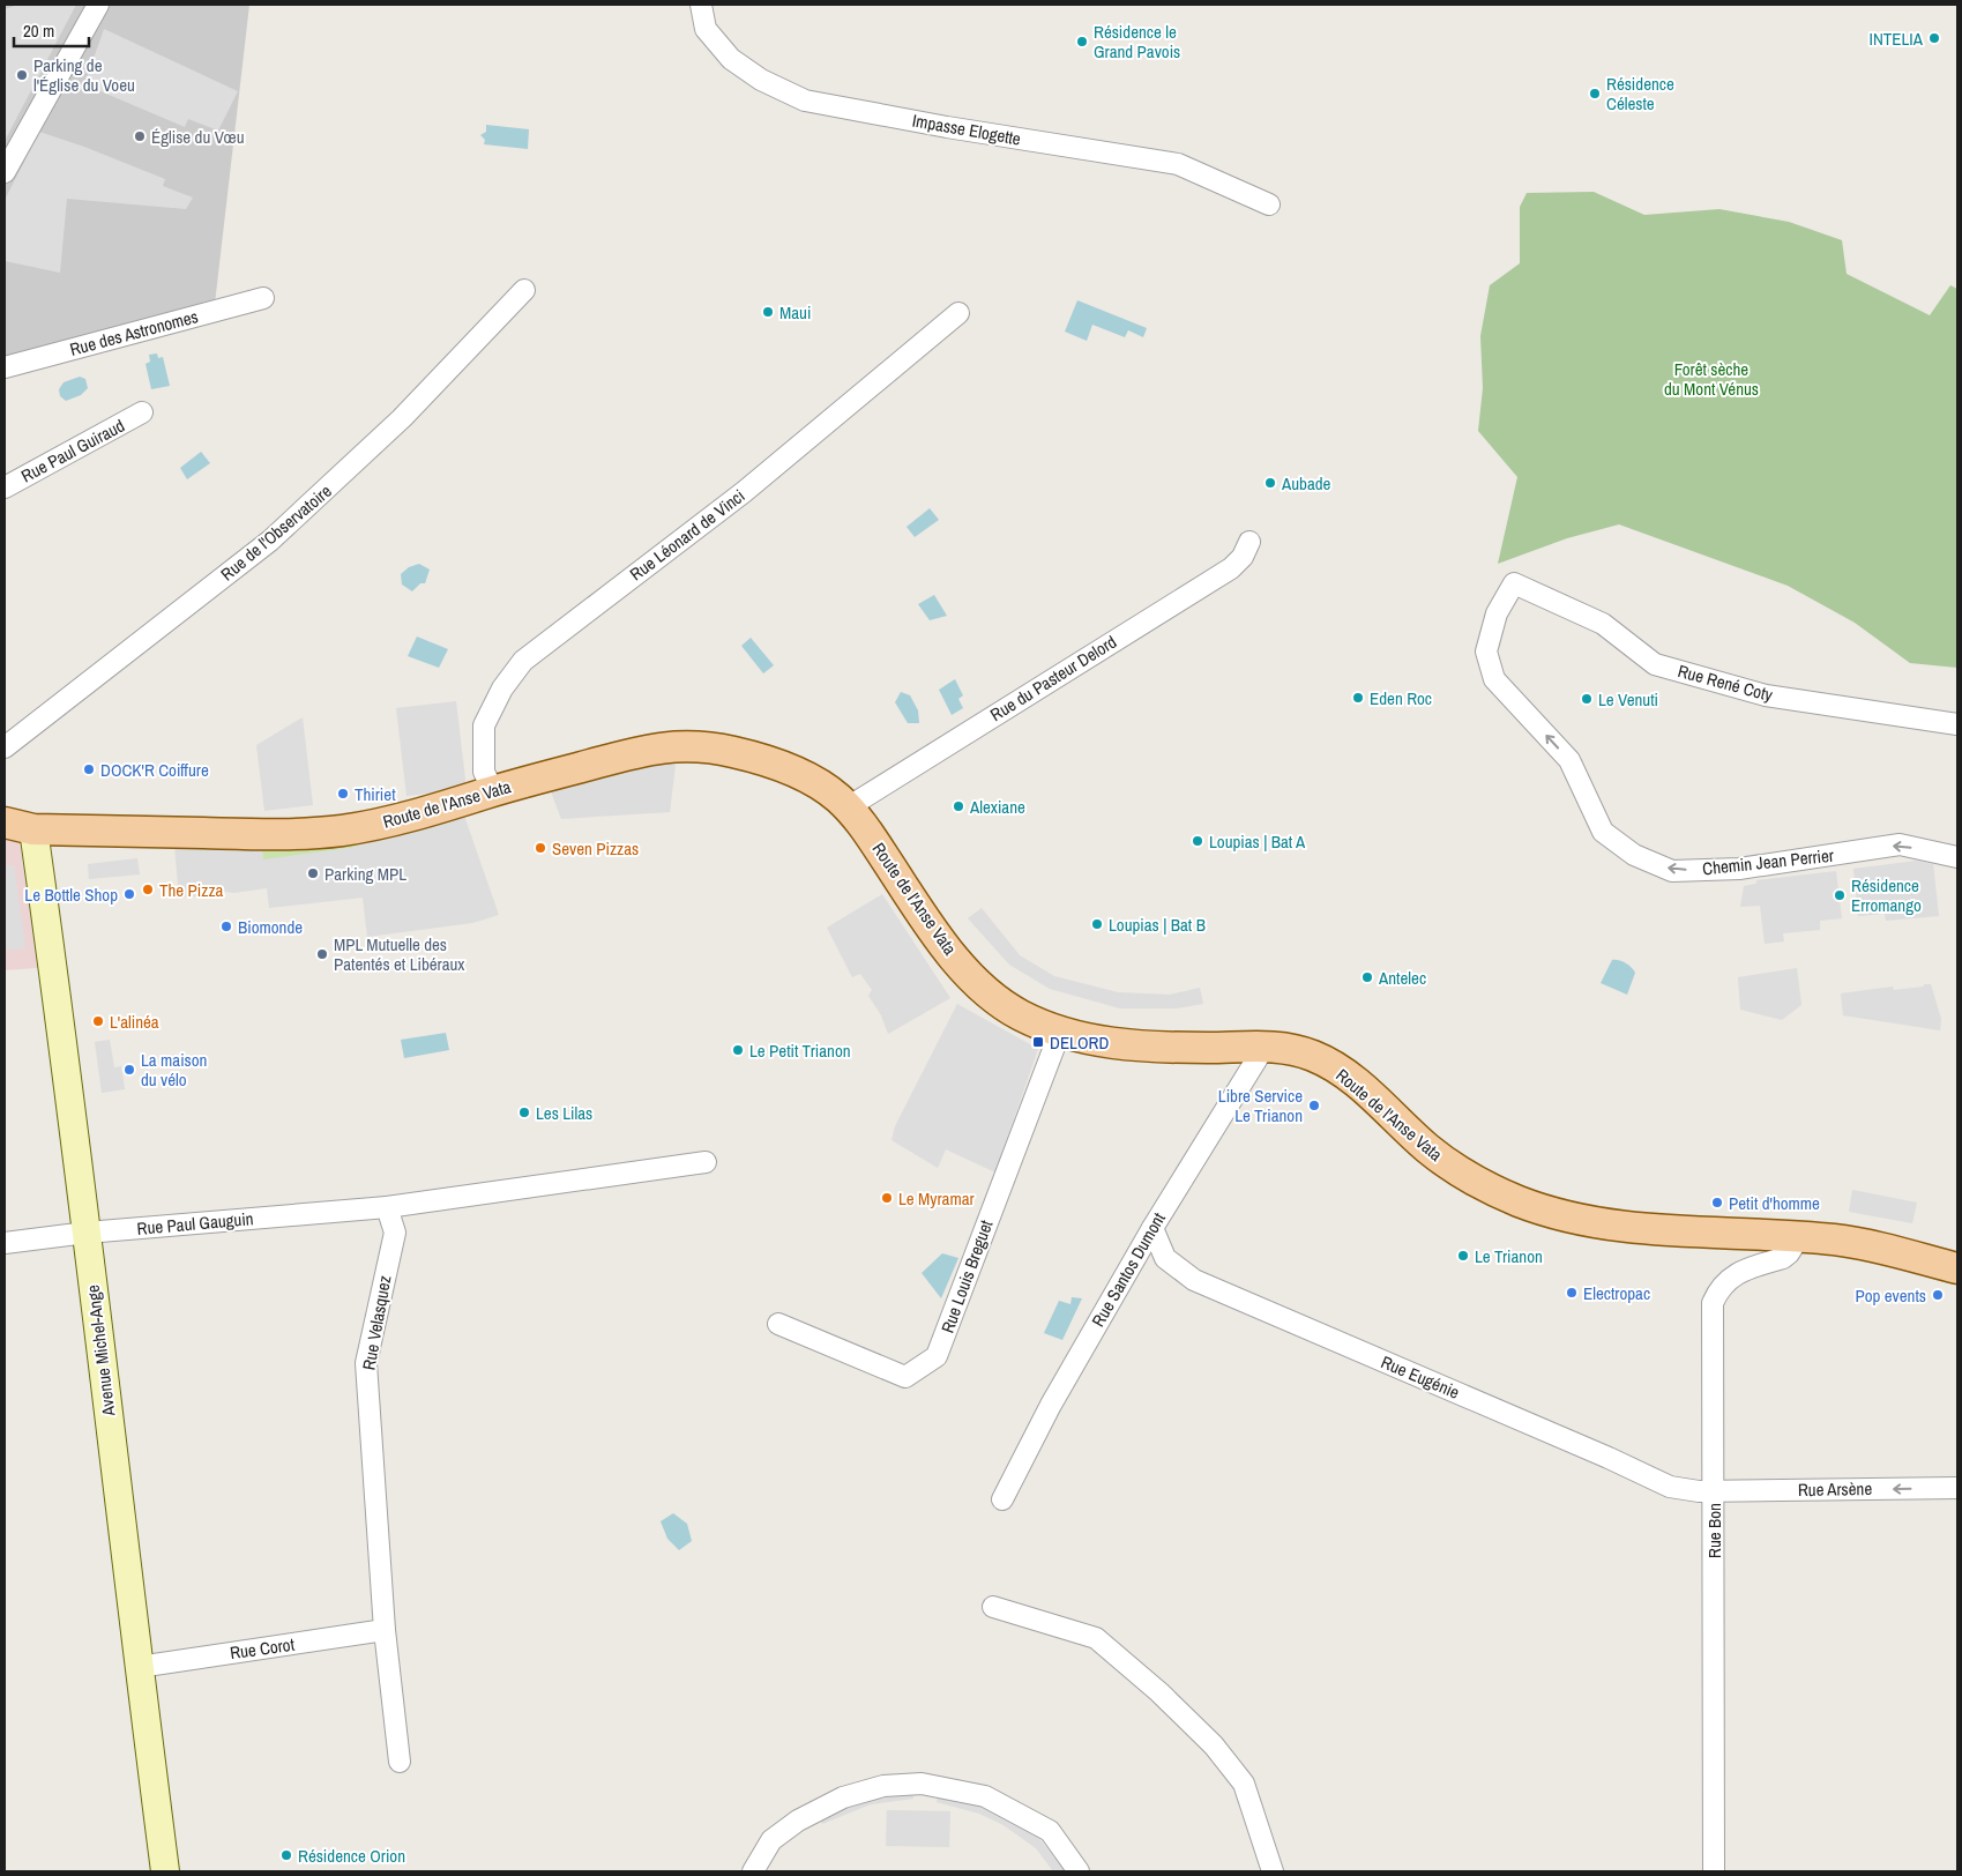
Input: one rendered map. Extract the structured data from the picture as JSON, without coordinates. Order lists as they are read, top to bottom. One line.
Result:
{"streets":{"main road":["Route de l'Anse Vata","Avenue Michel-Ange"],"street":["Impasse Elogette","Rue des Astronomes","Rue Paul Guiraud","Rue de l'Observatoire","Rue Léonard de Vinci","Rue du Pasteur Delord","Rue René Coty","Chemin Jean Perrier","Rue Paul Gauguin","Rue Santos Dumont","Rue Louis Breguet","Rue Velasquez","Rue Eugénie","Rue Arsène","Rue Bon","Rue Corot"]},"crossings":[["Rue Léonard de Vinci","Route de l'Anse Vata"],["Rue du Pasteur Delord","Route de l'Anse Vata"],["Rue René Coty","Chemin Jean Perrier"],["Route de l'Anse Vata","Rue Santos Dumont"],["Route de l'Anse Vata","Rue Louis Breguet"],["Route de l'Anse Vata","Avenue Michel-Ange"],["Route de l'Anse Vata","Rue Bon"],["Rue Paul Gauguin","Rue Velasquez"],["Rue Paul Gauguin","Avenue Michel-Ange"],["Rue Santos Dumont","Rue Eugénie"],["Rue Velasquez","Rue Corot"],["Avenue Michel-Ange","Rue Corot"],["Rue Eugénie","Rue Arsène"],["Rue Eugénie","Rue Bon"],["Rue Arsène","Rue Bon"]],"one_way":["Rue Arsène"],"parks":["Forêt sèche du Mont Vénus"],"places":{"other":["INTELIA","Résidence le Grand Pavois","Parking de l'Église du Voeu","Résidence Céleste","Église du Vœu","Maui","Aubade","Eden Roc","Le Venuti","DOCK'R Coiffure","Thiriet","Alexiane","Loupias | Bat A","Seven Pizzas","Parking MPL","The Pizza","Le Bottle Shop","Résidence Erromango","Loupias | Bat B","Biomonde","MPL Mutuelle des Patentés et Libéraux","Antelec","L'alinéa","Le Petit Trianon","La maison du vélo","Libre Service Le Trianon","Les Lilas","Le Myramar","Petit d'homme","Le Trianon","Electropac","Pop events","Résidence Orion"],"transit":["DELORD"]},"scale_bar":"20 m"}
